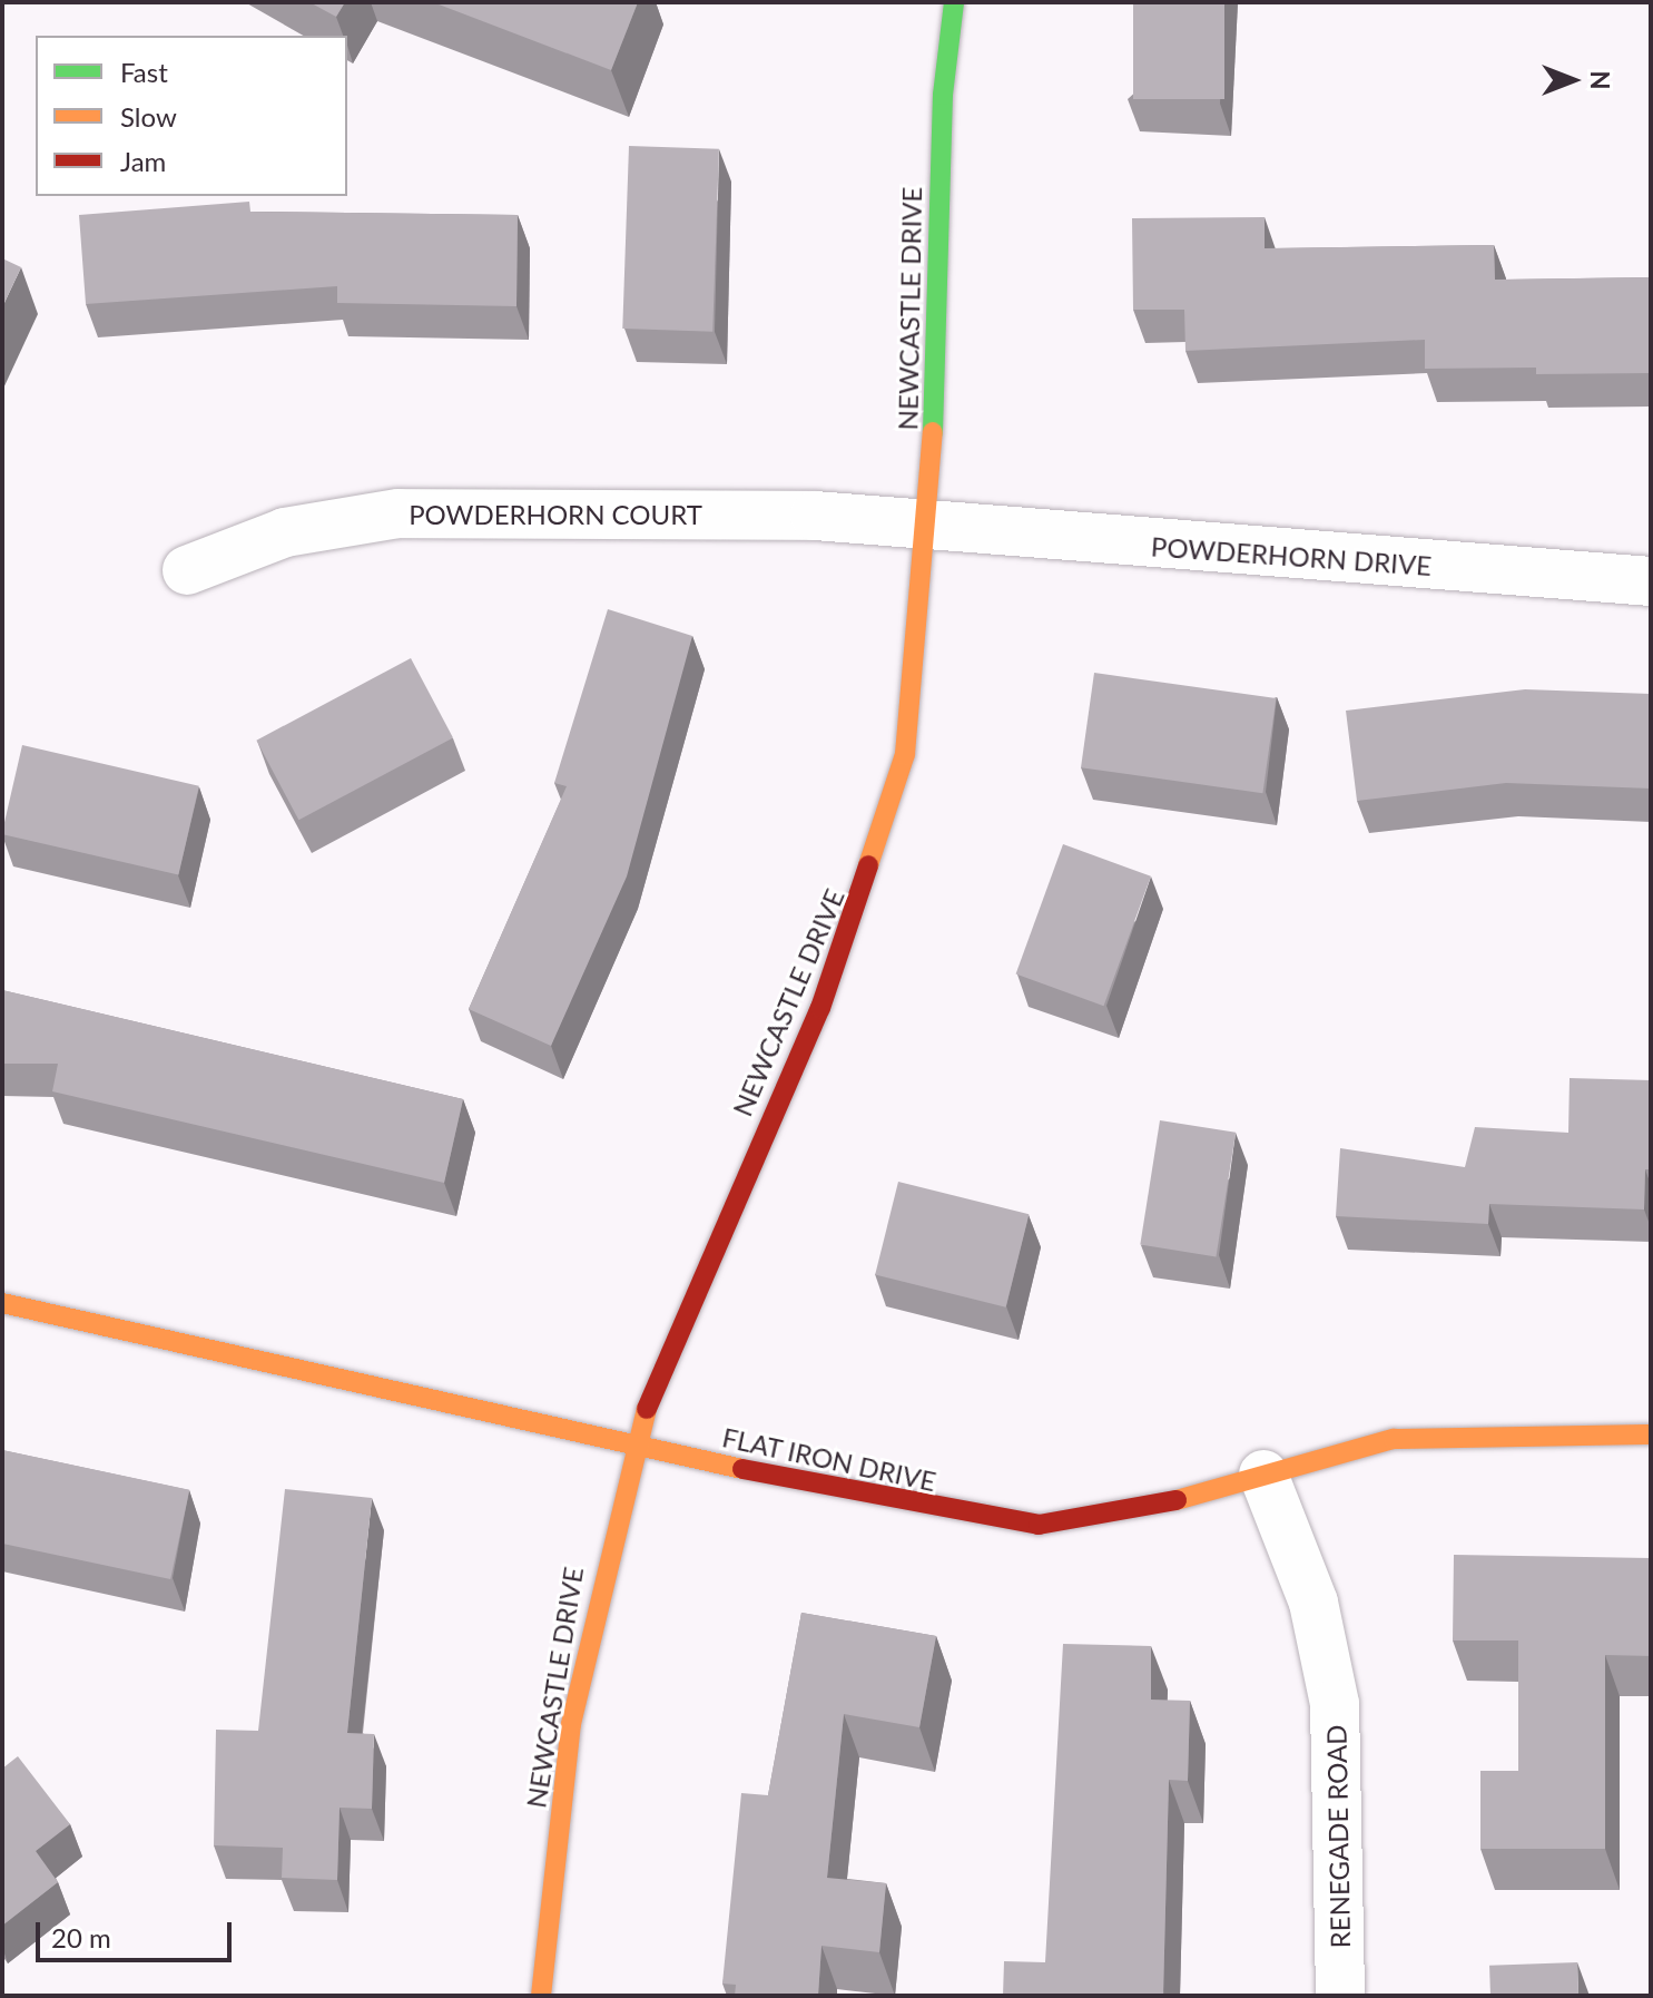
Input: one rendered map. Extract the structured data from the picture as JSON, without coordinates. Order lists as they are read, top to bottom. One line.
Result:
{"streets":{"street":["NEWCASTLE DRIVE","POWDERHORN COURT","POWDERHORN DRIVE","FLAT IRON DRIVE","RENEGADE ROAD"]},"crossings":[["NEWCASTLE DRIVE","POWDERHORN COURT"],["NEWCASTLE DRIVE","POWDERHORN DRIVE"],["NEWCASTLE DRIVE","FLAT IRON DRIVE"],["POWDERHORN COURT","POWDERHORN DRIVE"],["FLAT IRON DRIVE","RENEGADE ROAD"]],"legend":["Fast","Slow","Jam"],"scale_bar":"20 m","north":"right"}
